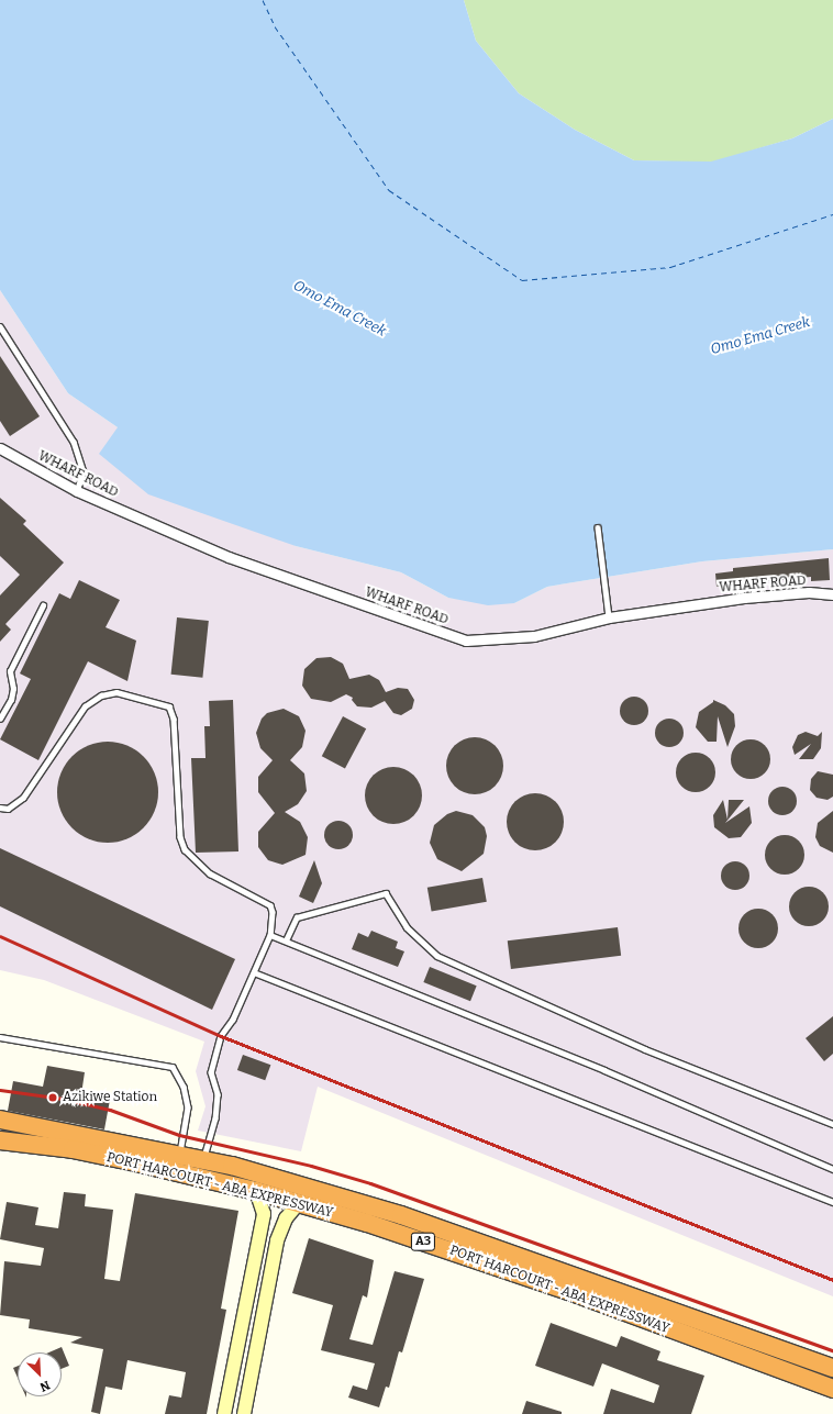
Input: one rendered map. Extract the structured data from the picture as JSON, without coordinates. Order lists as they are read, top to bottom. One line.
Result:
{"streets":{"highway":["PORT HARCOURT - ABA EXPRESSWAY","A3"],"street":["WHARF ROAD"]},"water":["Omo Ema Creek"],"places":["Azikiwe Station"],"north":"bottom right"}
